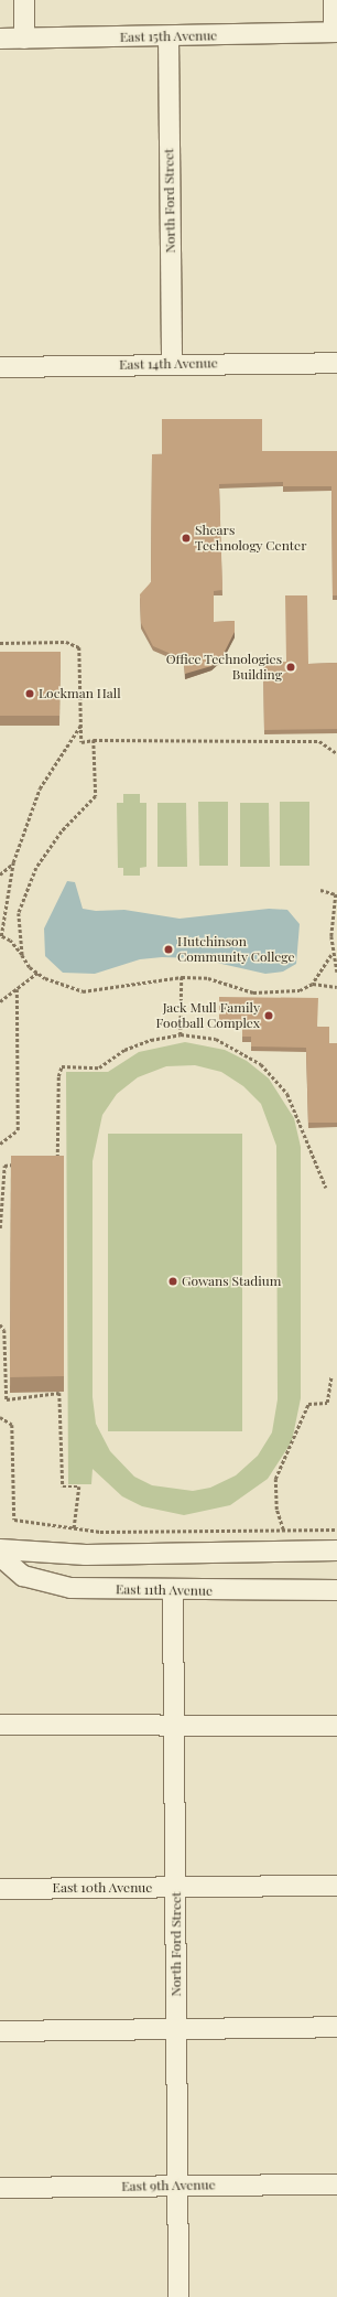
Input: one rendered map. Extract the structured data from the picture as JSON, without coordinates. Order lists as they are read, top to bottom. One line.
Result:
{"streets":{"street":["East 15th Avenue","North Ford Street","East 14th Avenue","East 11th Avenue","East 10th Avenue","East 9th Avenue"]},"crossings":[["East 15th Avenue","North Ford Street"],["North Ford Street","East 14th Avenue"],["North Ford Street","East 11th Avenue"],["North Ford Street","East 10th Avenue"],["North Ford Street","East 9th Avenue"]],"places":["Shears Technology Center","Office Technologies Building","Lockman Hall","Hutchinson Community College","Jack Mull Family Football Complex","Gowans Stadium"]}
